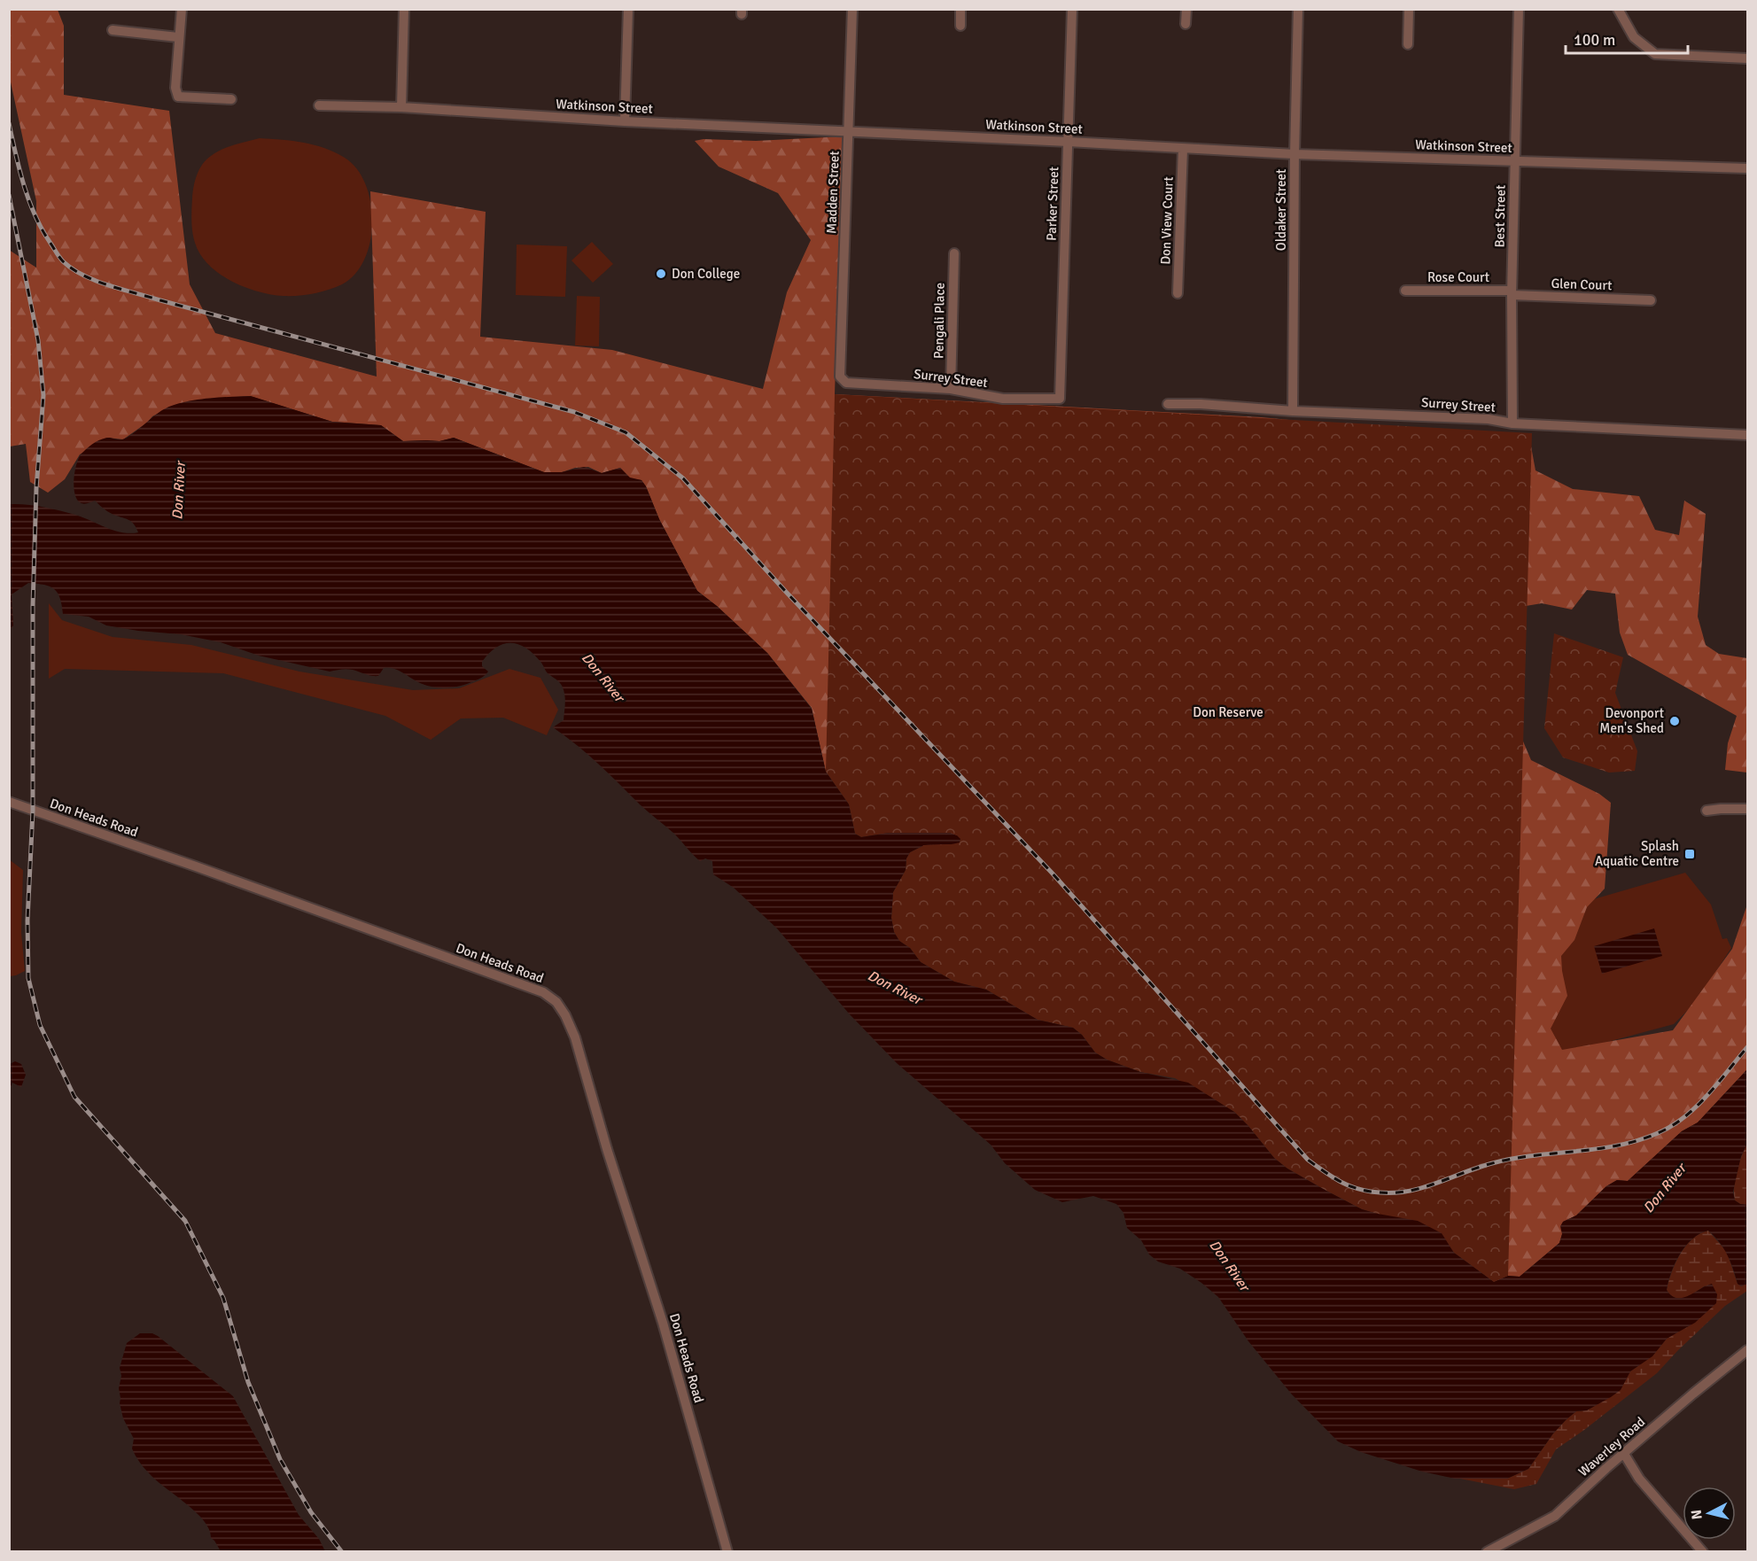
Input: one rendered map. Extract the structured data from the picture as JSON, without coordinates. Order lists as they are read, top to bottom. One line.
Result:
{"streets":{"street":["Watkinson Street","Madden Street","Parker Street","Oldaker Street","Best Street","Don View Court","Rose Court","Glen Court","Pengali Place","Surrey Street","Don Heads Road","Waverley Road"]},"crossings":[["Watkinson Street","Madden Street"],["Watkinson Street","Parker Street"],["Watkinson Street","Oldaker Street"],["Watkinson Street","Best Street"],["Watkinson Street","Don View Court"],["Madden Street","Surrey Street"],["Parker Street","Surrey Street"],["Oldaker Street","Surrey Street"],["Best Street","Rose Court"],["Best Street","Glen Court"],["Best Street","Surrey Street"],["Rose Court","Glen Court"],["Pengali Place","Surrey Street"]],"water":["Don River"],"parks":["Don Reserve"],"places":{"other":["Don College","Devonport Men's Shed"],"transit":["Splash Aquatic Centre"]},"scale_bar":"100 m","north":"left"}
